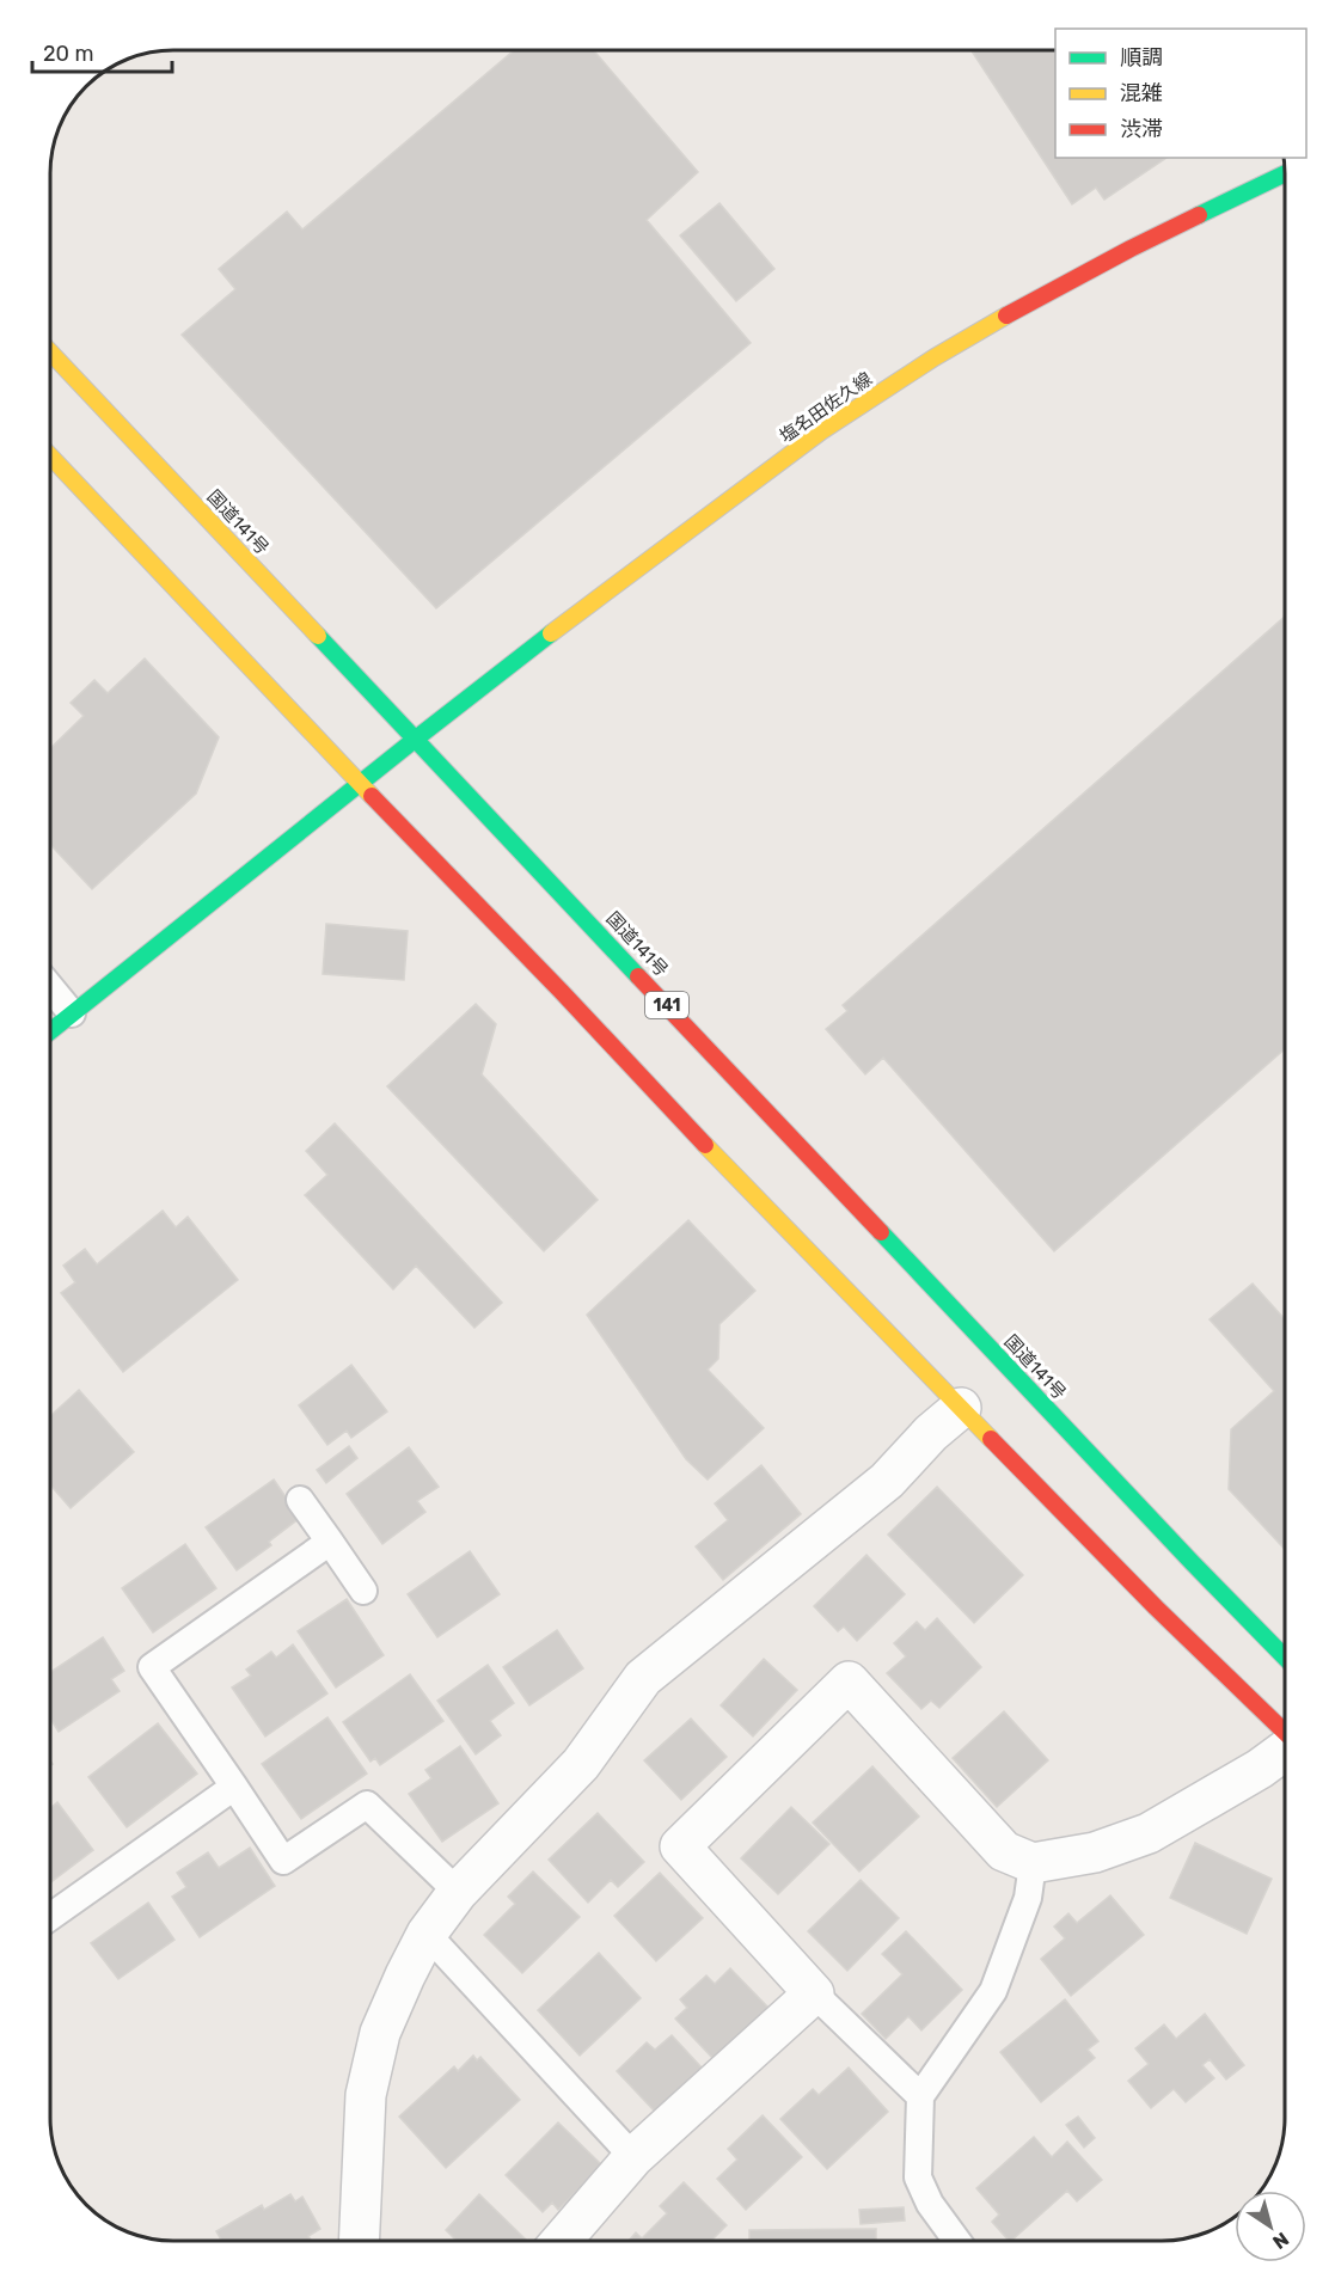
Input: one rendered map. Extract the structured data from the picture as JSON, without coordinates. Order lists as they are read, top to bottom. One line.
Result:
{"streets":{"main road":["塩名田佐久線","国道141号","141"]},"crossings":[["塩名田佐久線","国道141号"]],"legend":["順調","混雑","渋滞"],"scale_bar":"20 m","north":"bottom right"}
